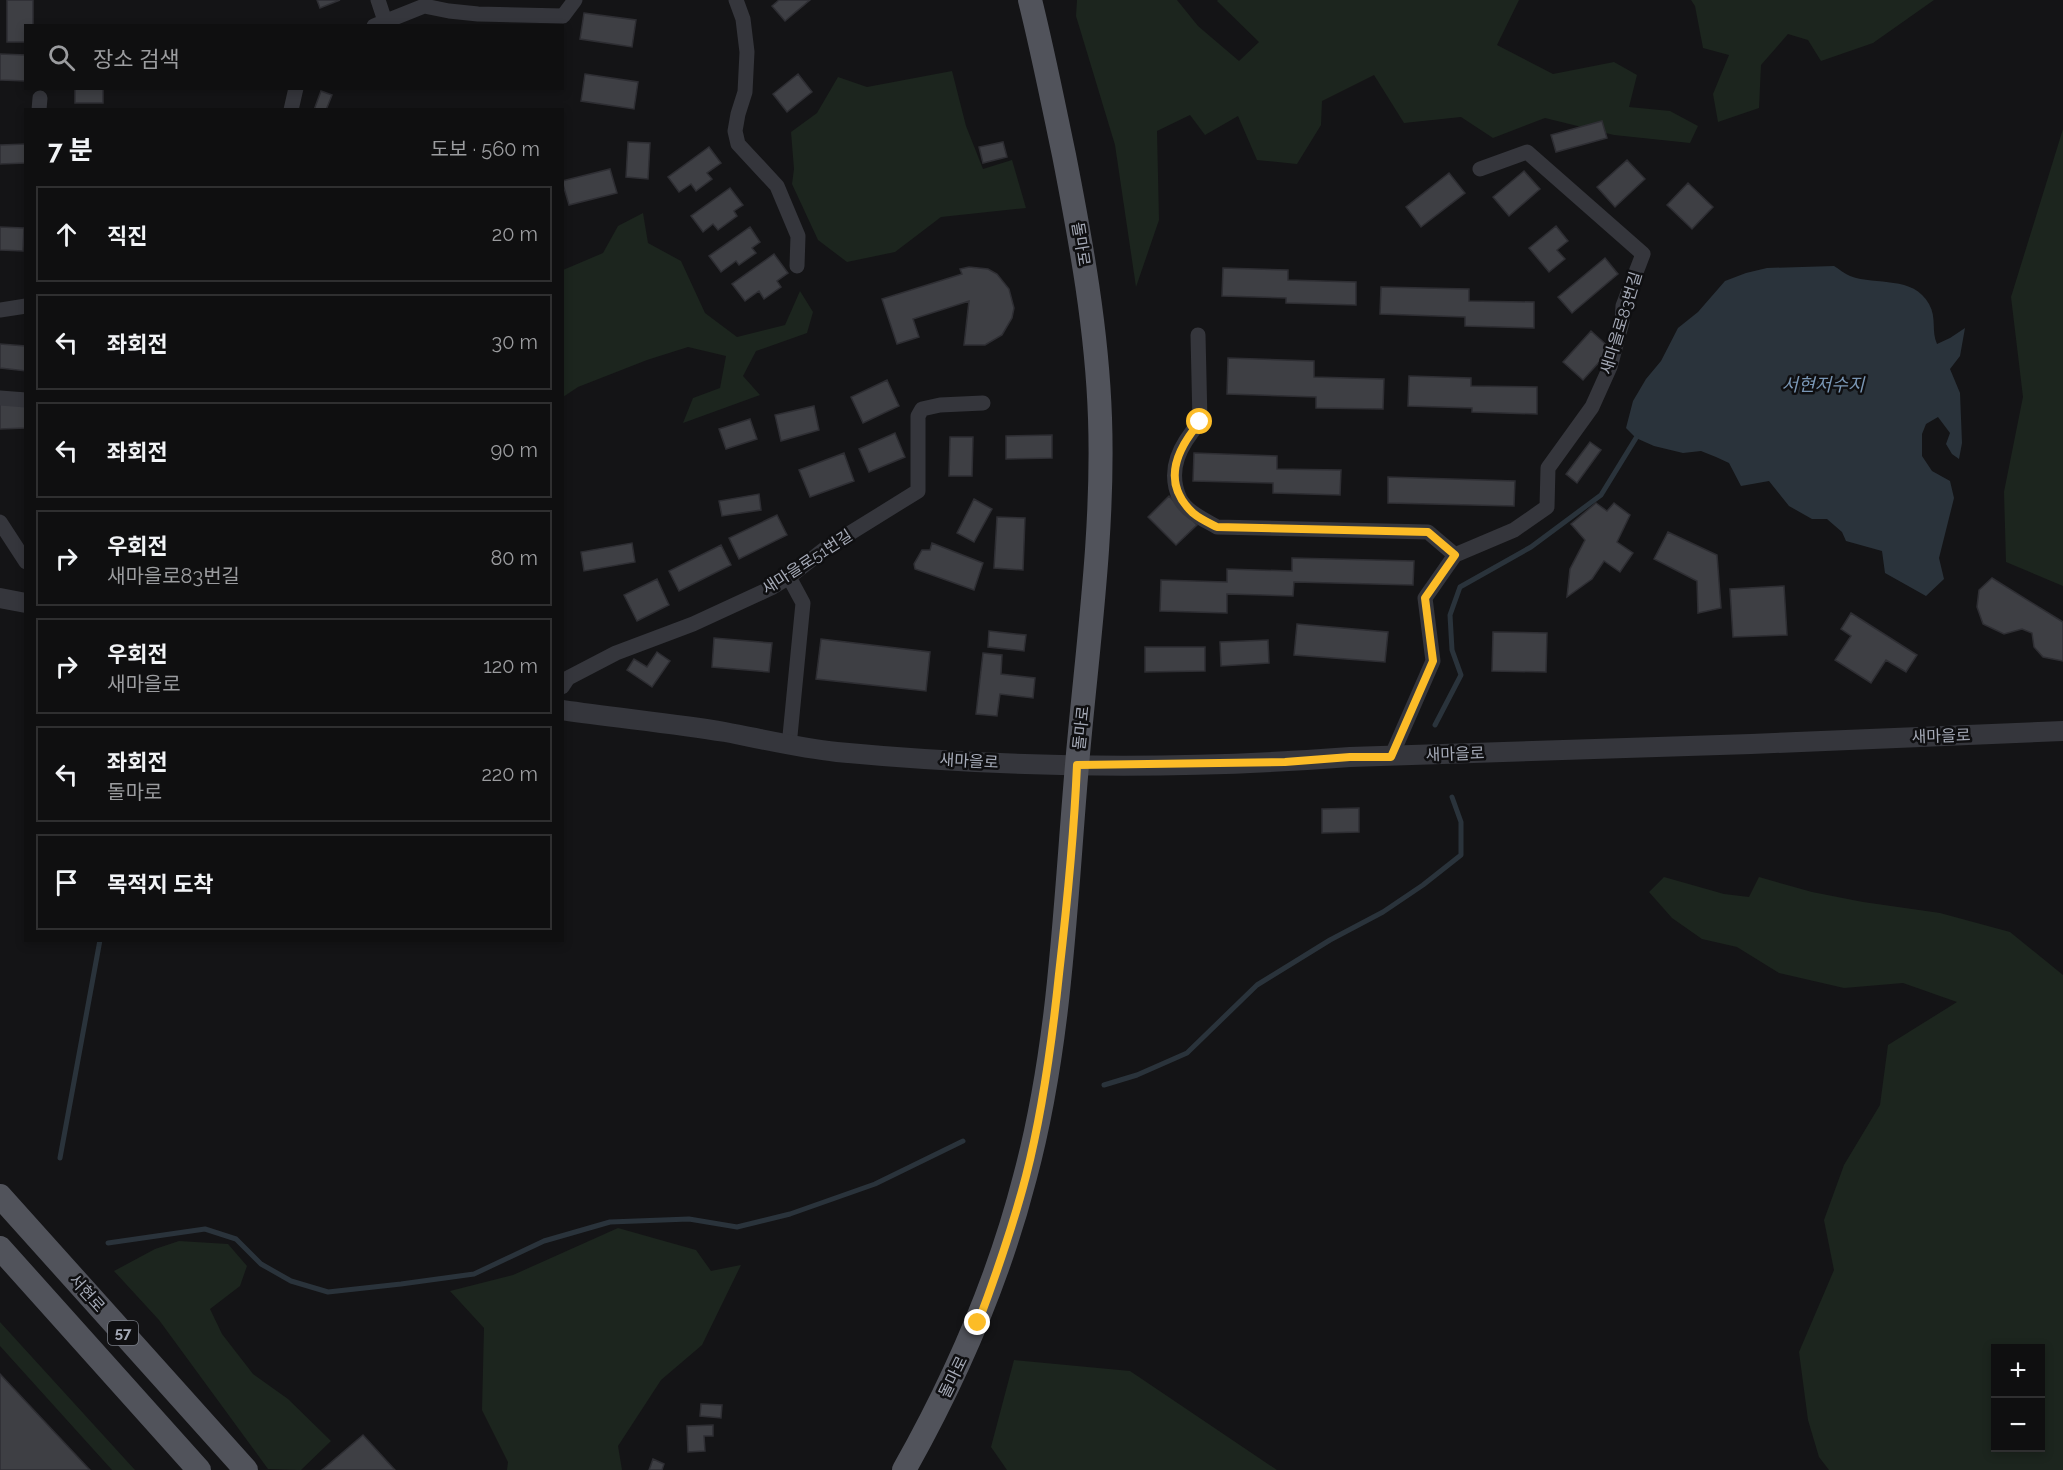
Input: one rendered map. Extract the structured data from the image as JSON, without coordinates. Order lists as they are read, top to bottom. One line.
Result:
{"streets":{"main road":["돌마로","서현로","57"],"street":["새마을로83번길","새마을로51번길","새마을로"]},"crossings":[["돌마로","새마을로"]],"water":["서현저수지"],"page":{"search":"장소 검색","heading":["7 분","도보 · 560 m"],"list":[["직진","20 m"],["좌회전","30 m"],["좌회전","90 m"],["우회전","새마을로83번길","80 m"],["우회전","새마을로","120 m"],["좌회전","돌마로","220 m"],"목적지 도착"],"map_buttons":["+","−"]}}
